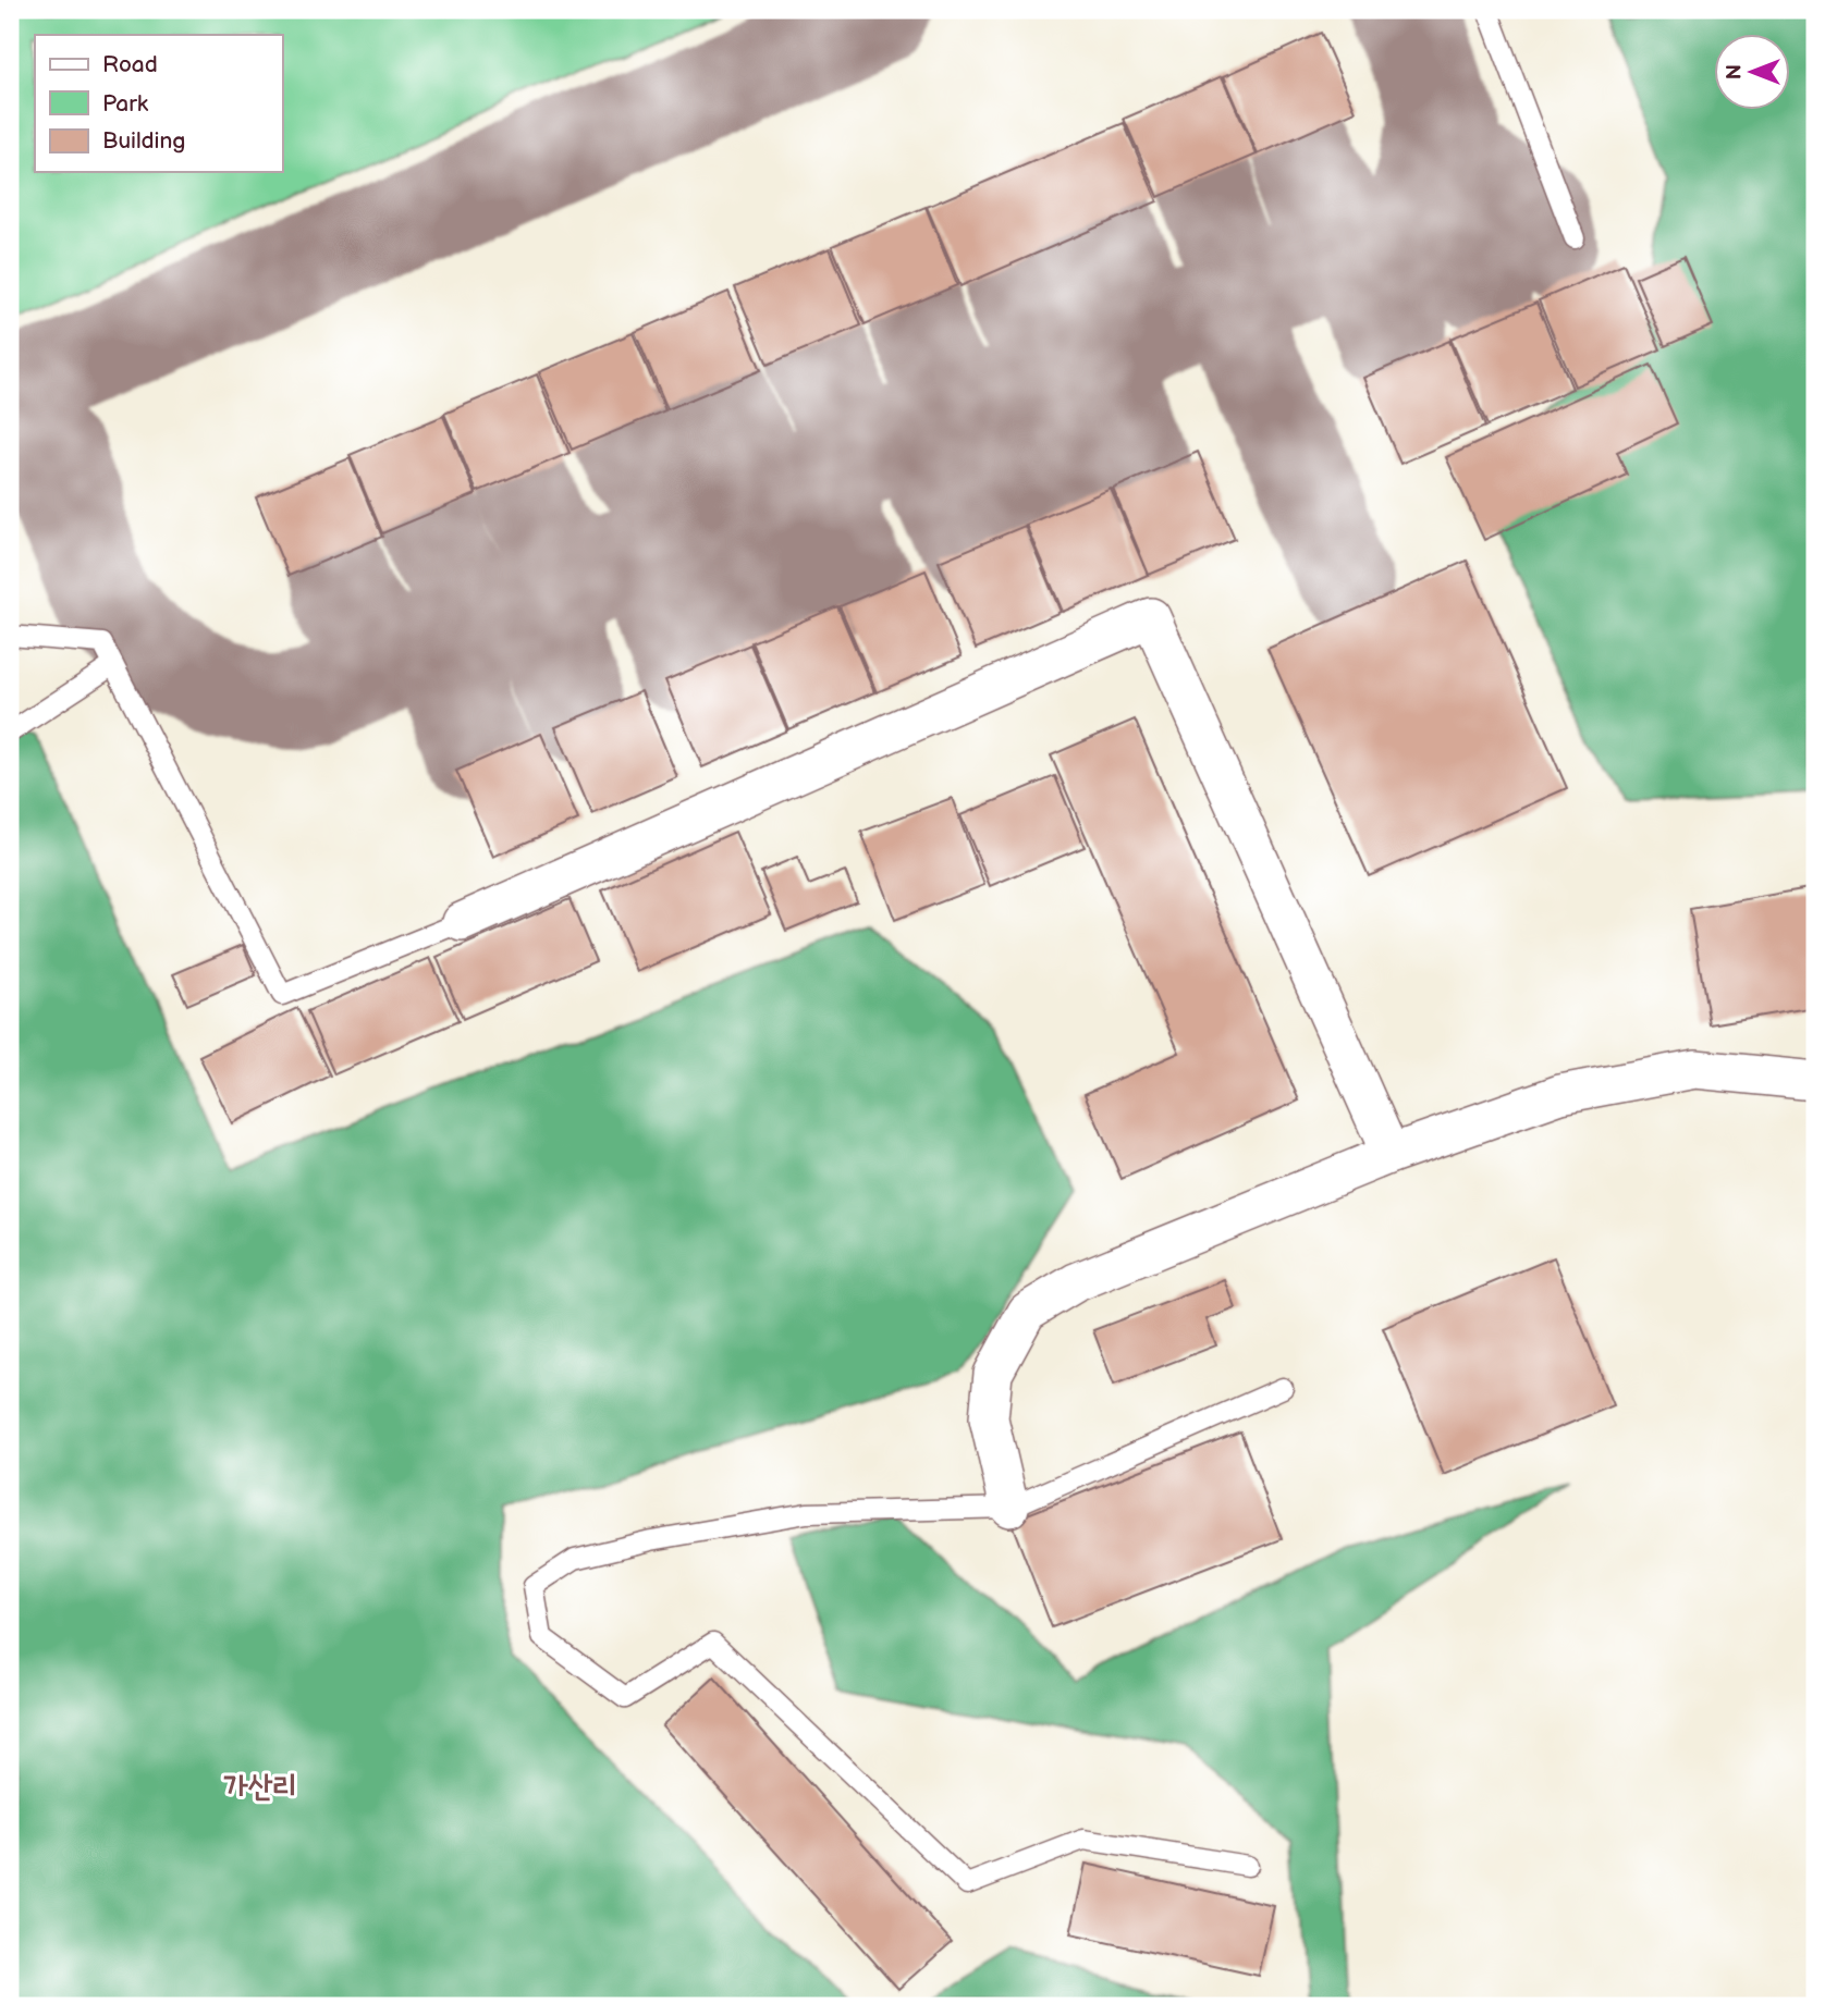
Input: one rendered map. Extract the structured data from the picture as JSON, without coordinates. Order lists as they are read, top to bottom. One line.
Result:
{"districts":["가산리"],"legend":["Road","Park","Building"],"north":"left"}
